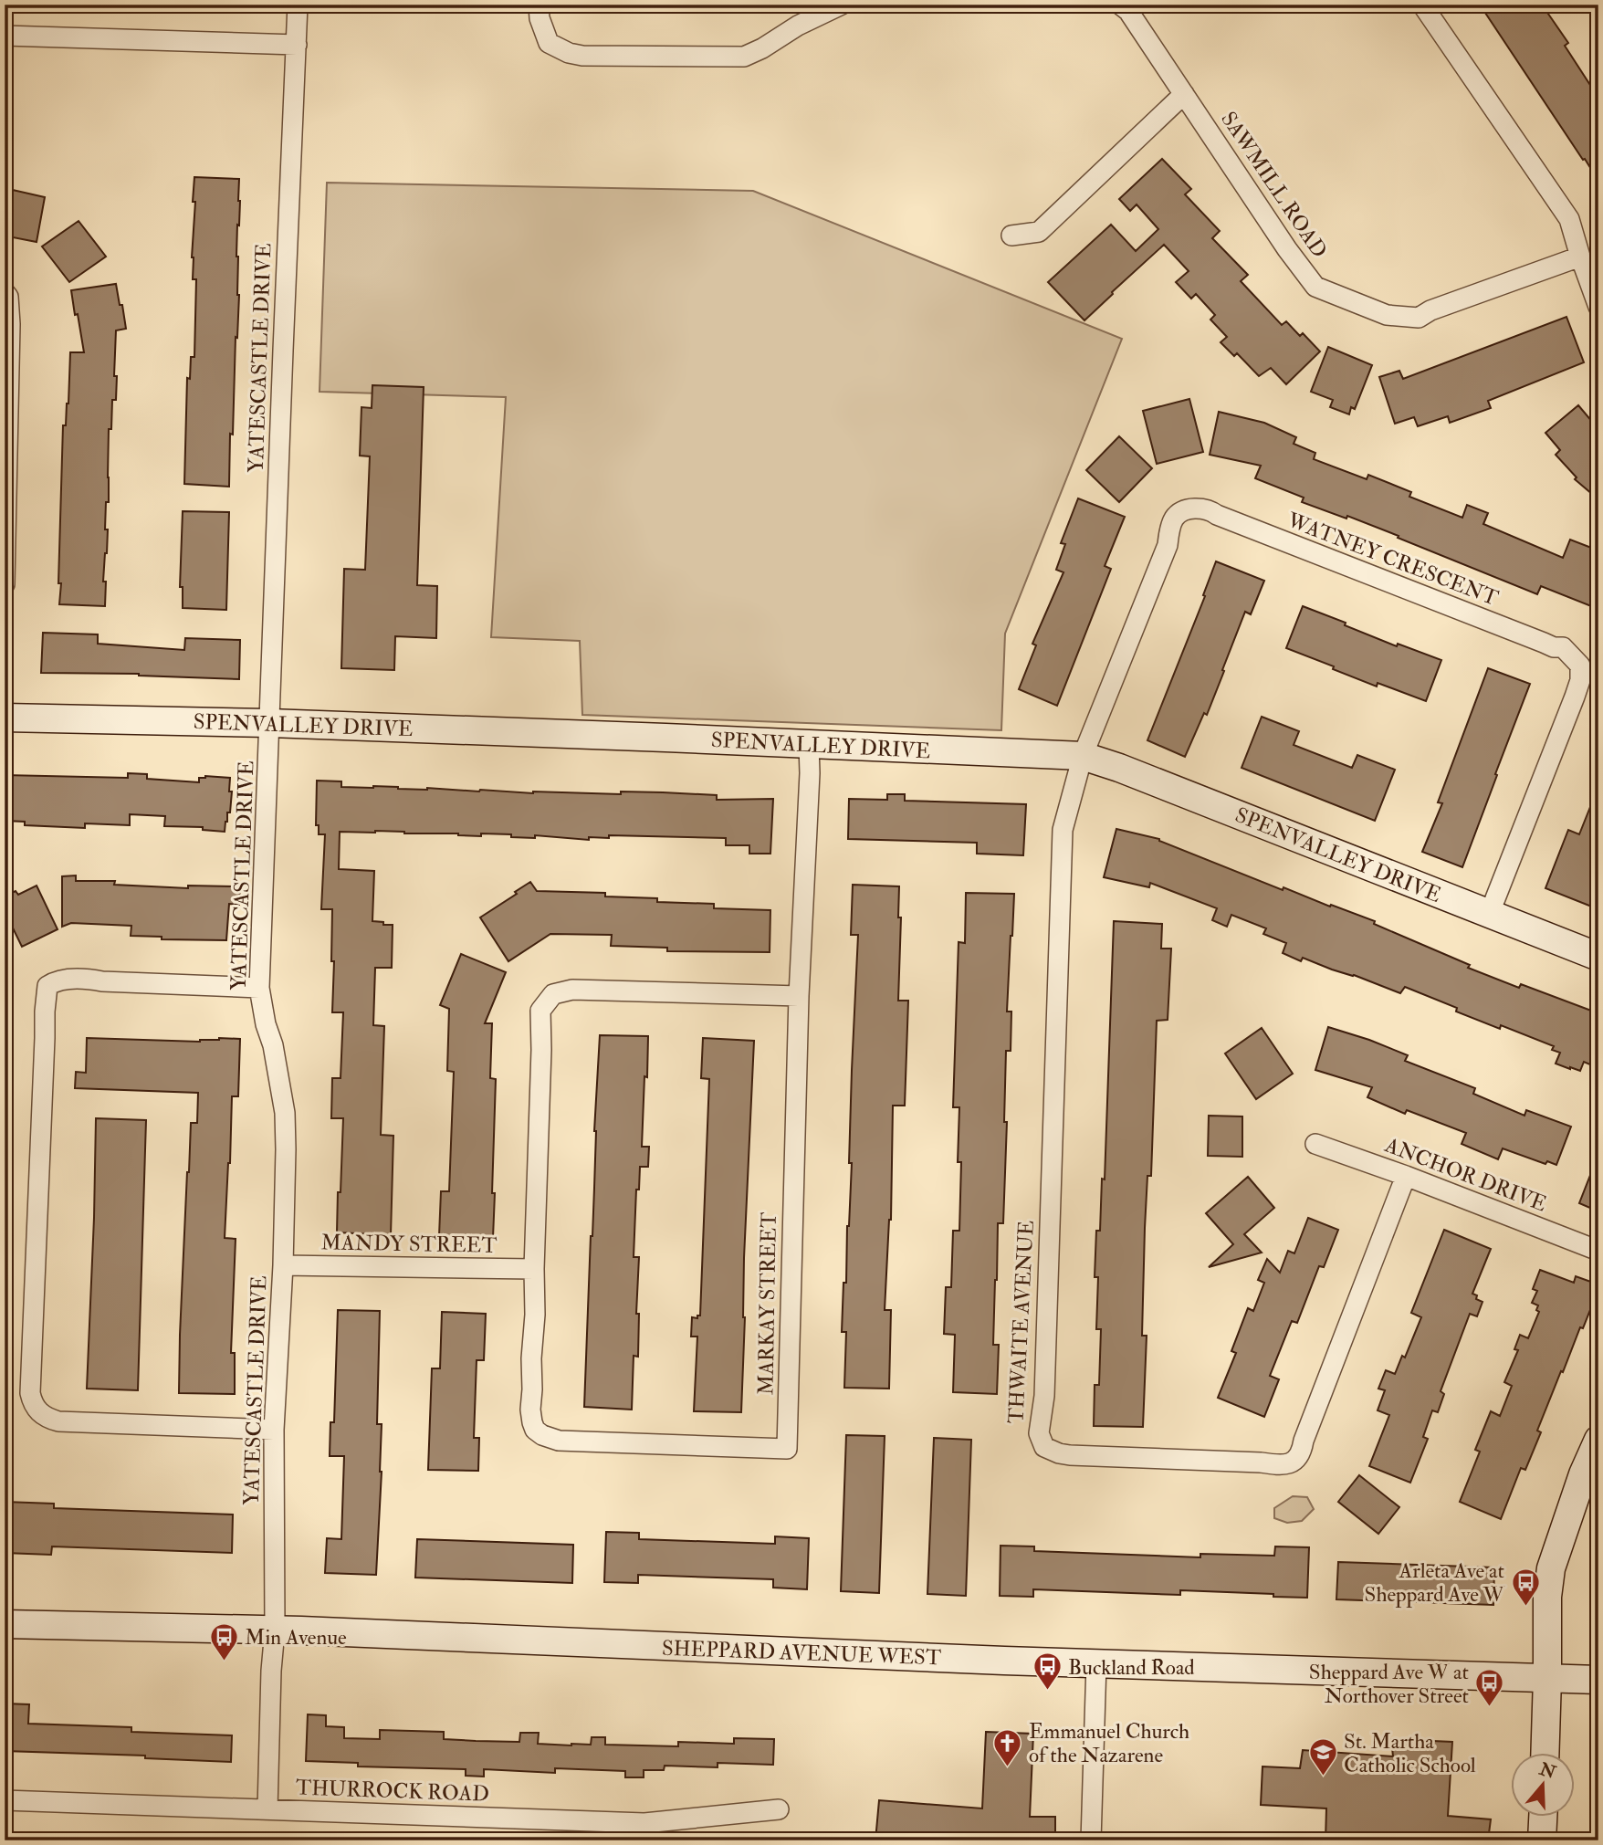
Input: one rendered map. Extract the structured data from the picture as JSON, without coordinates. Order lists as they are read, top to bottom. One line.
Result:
{"streets":{"street":["SAWMILL ROAD","YATESCASTLE DRIVE","WATNEY CRESCENT","SPENVALLEY DRIVE","ANCHOR DRIVE","MANDY STREET","MARKAY STREET","THWAITE AVENUE","SHEPPARD AVENUE WEST","THURROCK ROAD"]},"crossings":[["YATESCASTLE DRIVE","SPENVALLEY DRIVE"],["YATESCASTLE DRIVE","MANDY STREET"],["YATESCASTLE DRIVE","SHEPPARD AVENUE WEST"],["WATNEY CRESCENT","SPENVALLEY DRIVE"],["WATNEY CRESCENT","THWAITE AVENUE"],["SPENVALLEY DRIVE","MARKAY STREET"],["SPENVALLEY DRIVE","THWAITE AVENUE"],["ANCHOR DRIVE","THWAITE AVENUE"],["MANDY STREET","MARKAY STREET"]],"places":{"bus stop":["Arleta Ave at Sheppard Ave W","Min Avenue","Buckland Road","Sheppard Ave W at Northover Street"],"church":["Emmanuel Church of the Nazarene"],"school or university":["St. Martha Catholic School"]},"north":"top"}
